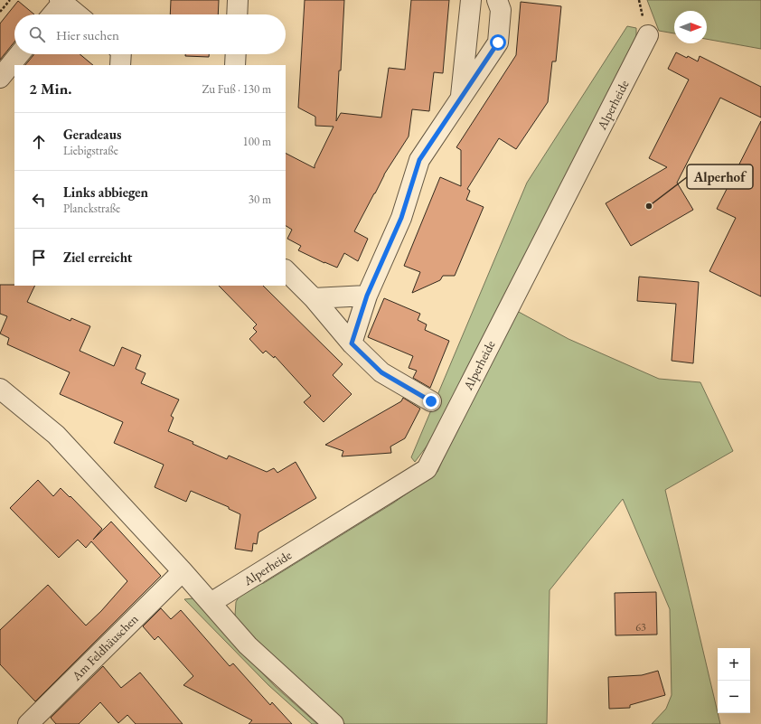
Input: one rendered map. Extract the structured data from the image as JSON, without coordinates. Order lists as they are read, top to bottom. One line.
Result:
{"streets":{"street":["Alperheide","Am Feldhäuschen"]},"places":["Alperhof"],"house_numbers":["63"],"north":"right","page":{"search":"Hier suchen","heading":["2 Min.","Zu Fuß · 130 m"],"list":[["Geradeaus","Liebigstraße","100 m"],["Links abbiegen","Planckstraße","30 m"],"Ziel erreicht"],"map_buttons":["+","−"]}}
